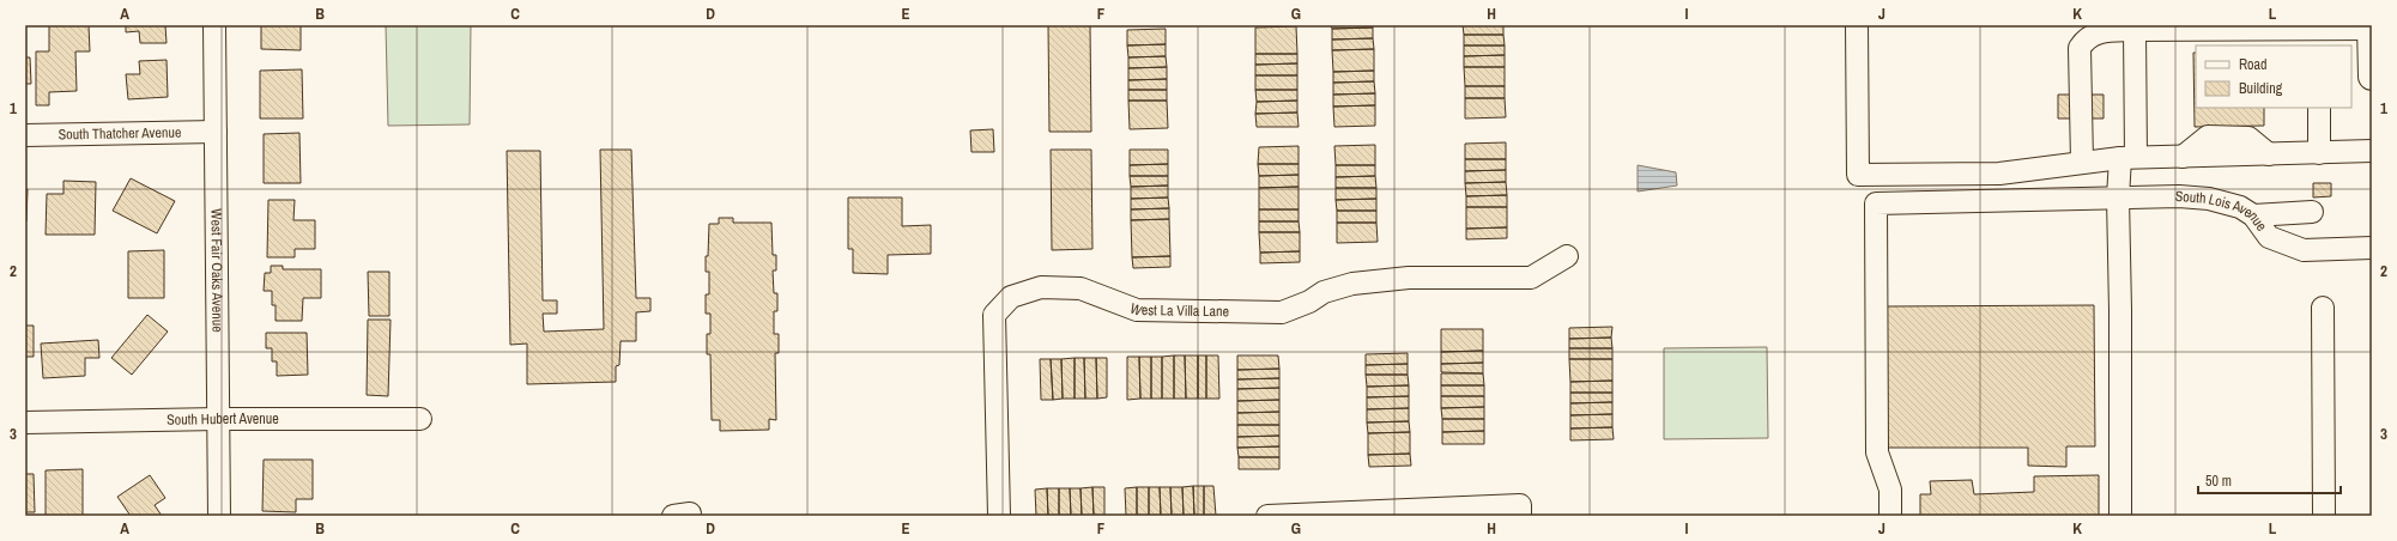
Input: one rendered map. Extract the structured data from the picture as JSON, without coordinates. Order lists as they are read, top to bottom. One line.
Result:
{"streets":{"street":["South Thatcher Avenue","South Lois Avenue","West Fair Oaks Avenue","West La Villa Lane","South Hubert Avenue"]},"crossings":[["South Thatcher Avenue","West Fair Oaks Avenue"],["West Fair Oaks Avenue","South Hubert Avenue"]],"legend":["Road","Building"],"scale_bar":"50 m","grid":{"columns":["A","B","C","D","E","F","G","H","I","J","K","L"],"rows":["1","2","3"]}}
